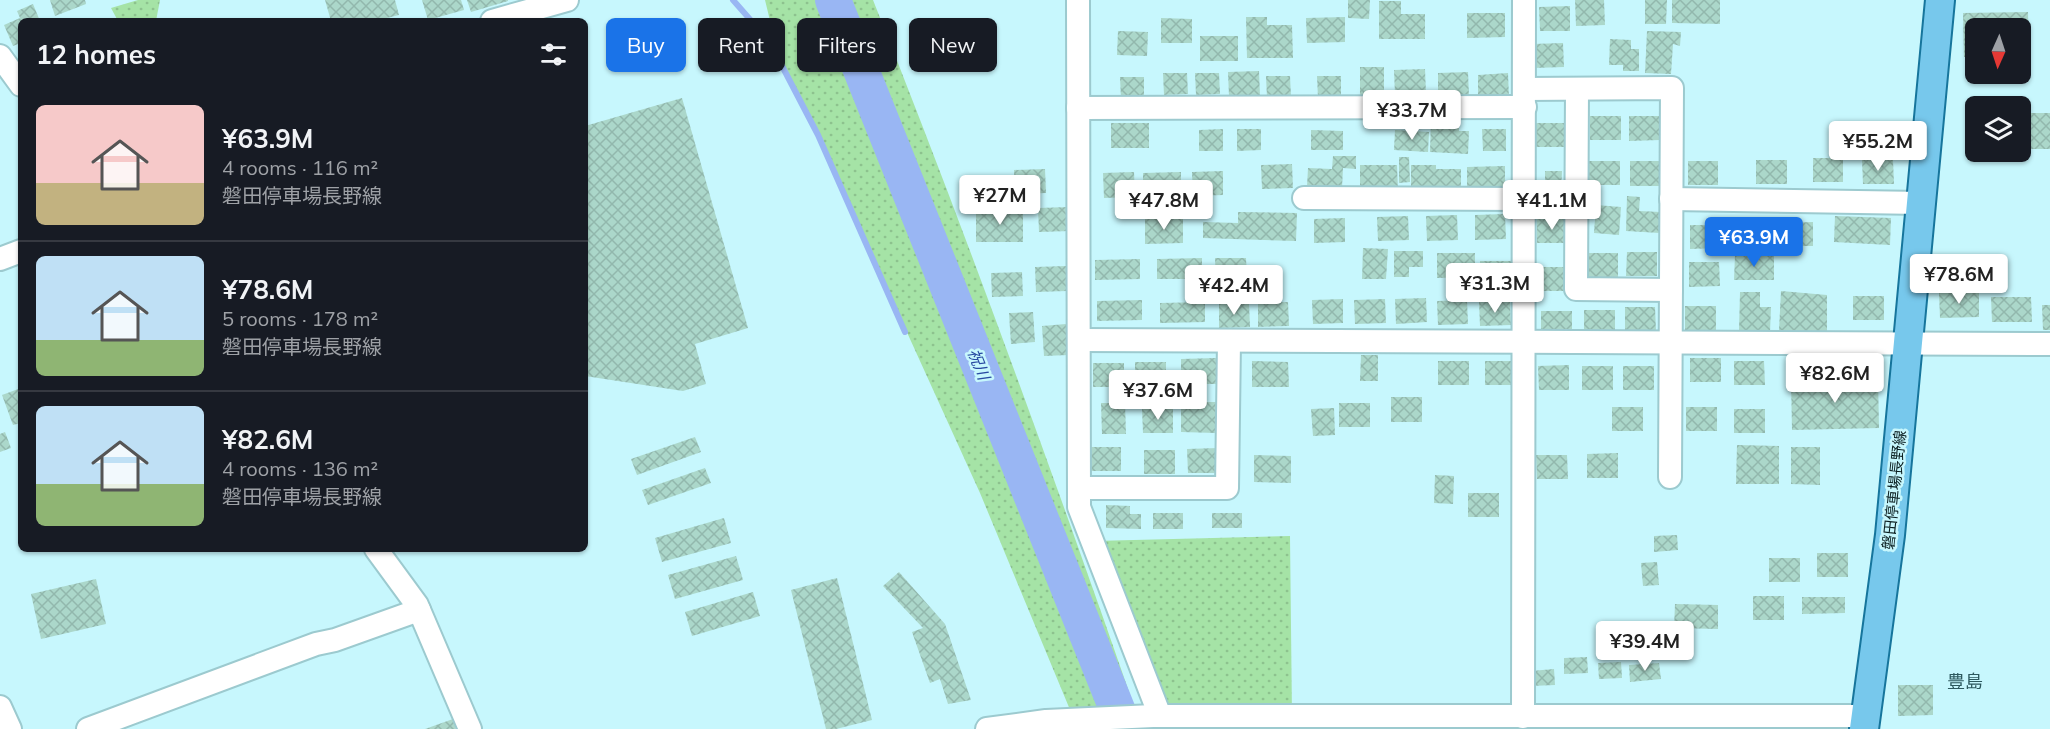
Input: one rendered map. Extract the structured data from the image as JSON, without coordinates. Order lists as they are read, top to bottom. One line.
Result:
{"streets":{"main road":["磐田停車場長野線"]},"districts":["豊島"],"water":["祝川"],"north":"bottom","page":{"chip":["Buy","Rent","Filters","New"],"heading":"12 homes","price":["¥33.7M","¥55.2M","¥27M","¥47.8M","¥41.1M","¥63.9M","¥78.6M","¥31.3M","¥42.4M","¥82.6M","¥37.6M","¥39.4M"],"list":[{"name":"¥63.9M","note":"4 rooms · 116 m² · 磐田停車場長野線"},{"name":"¥78.6M","note":"5 rooms · 178 m² · 磐田停車場長野線"},{"name":"¥82.6M","note":"4 rooms · 136 m² · 磐田停車場長野線"}]}}
